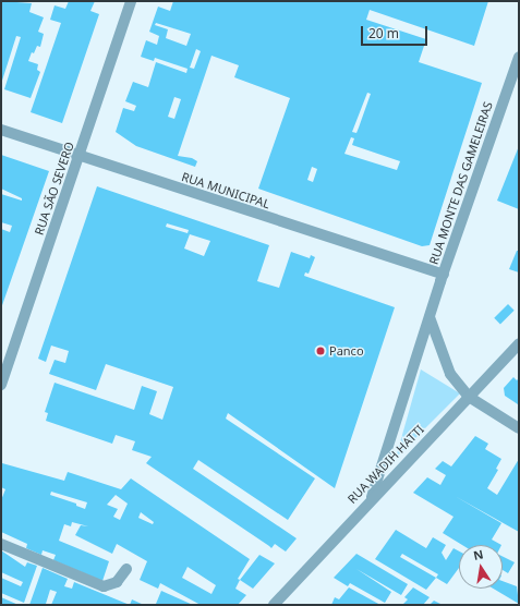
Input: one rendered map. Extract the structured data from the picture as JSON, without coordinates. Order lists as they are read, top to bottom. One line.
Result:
{"streets":{"street":["RUA MONTE DAS GAMELEIRAS","RUA SÃO SEVERO","RUA MUNICIPAL","RUA WADIH HATTI"]},"crossings":[["RUA MONTE DAS GAMELEIRAS","RUA MUNICIPAL"],["RUA MONTE DAS GAMELEIRAS","RUA WADIH HATTI"],["RUA SÃO SEVERO","RUA MUNICIPAL"]],"places":["Panco"],"scale_bar":"20 m","north":"top"}
